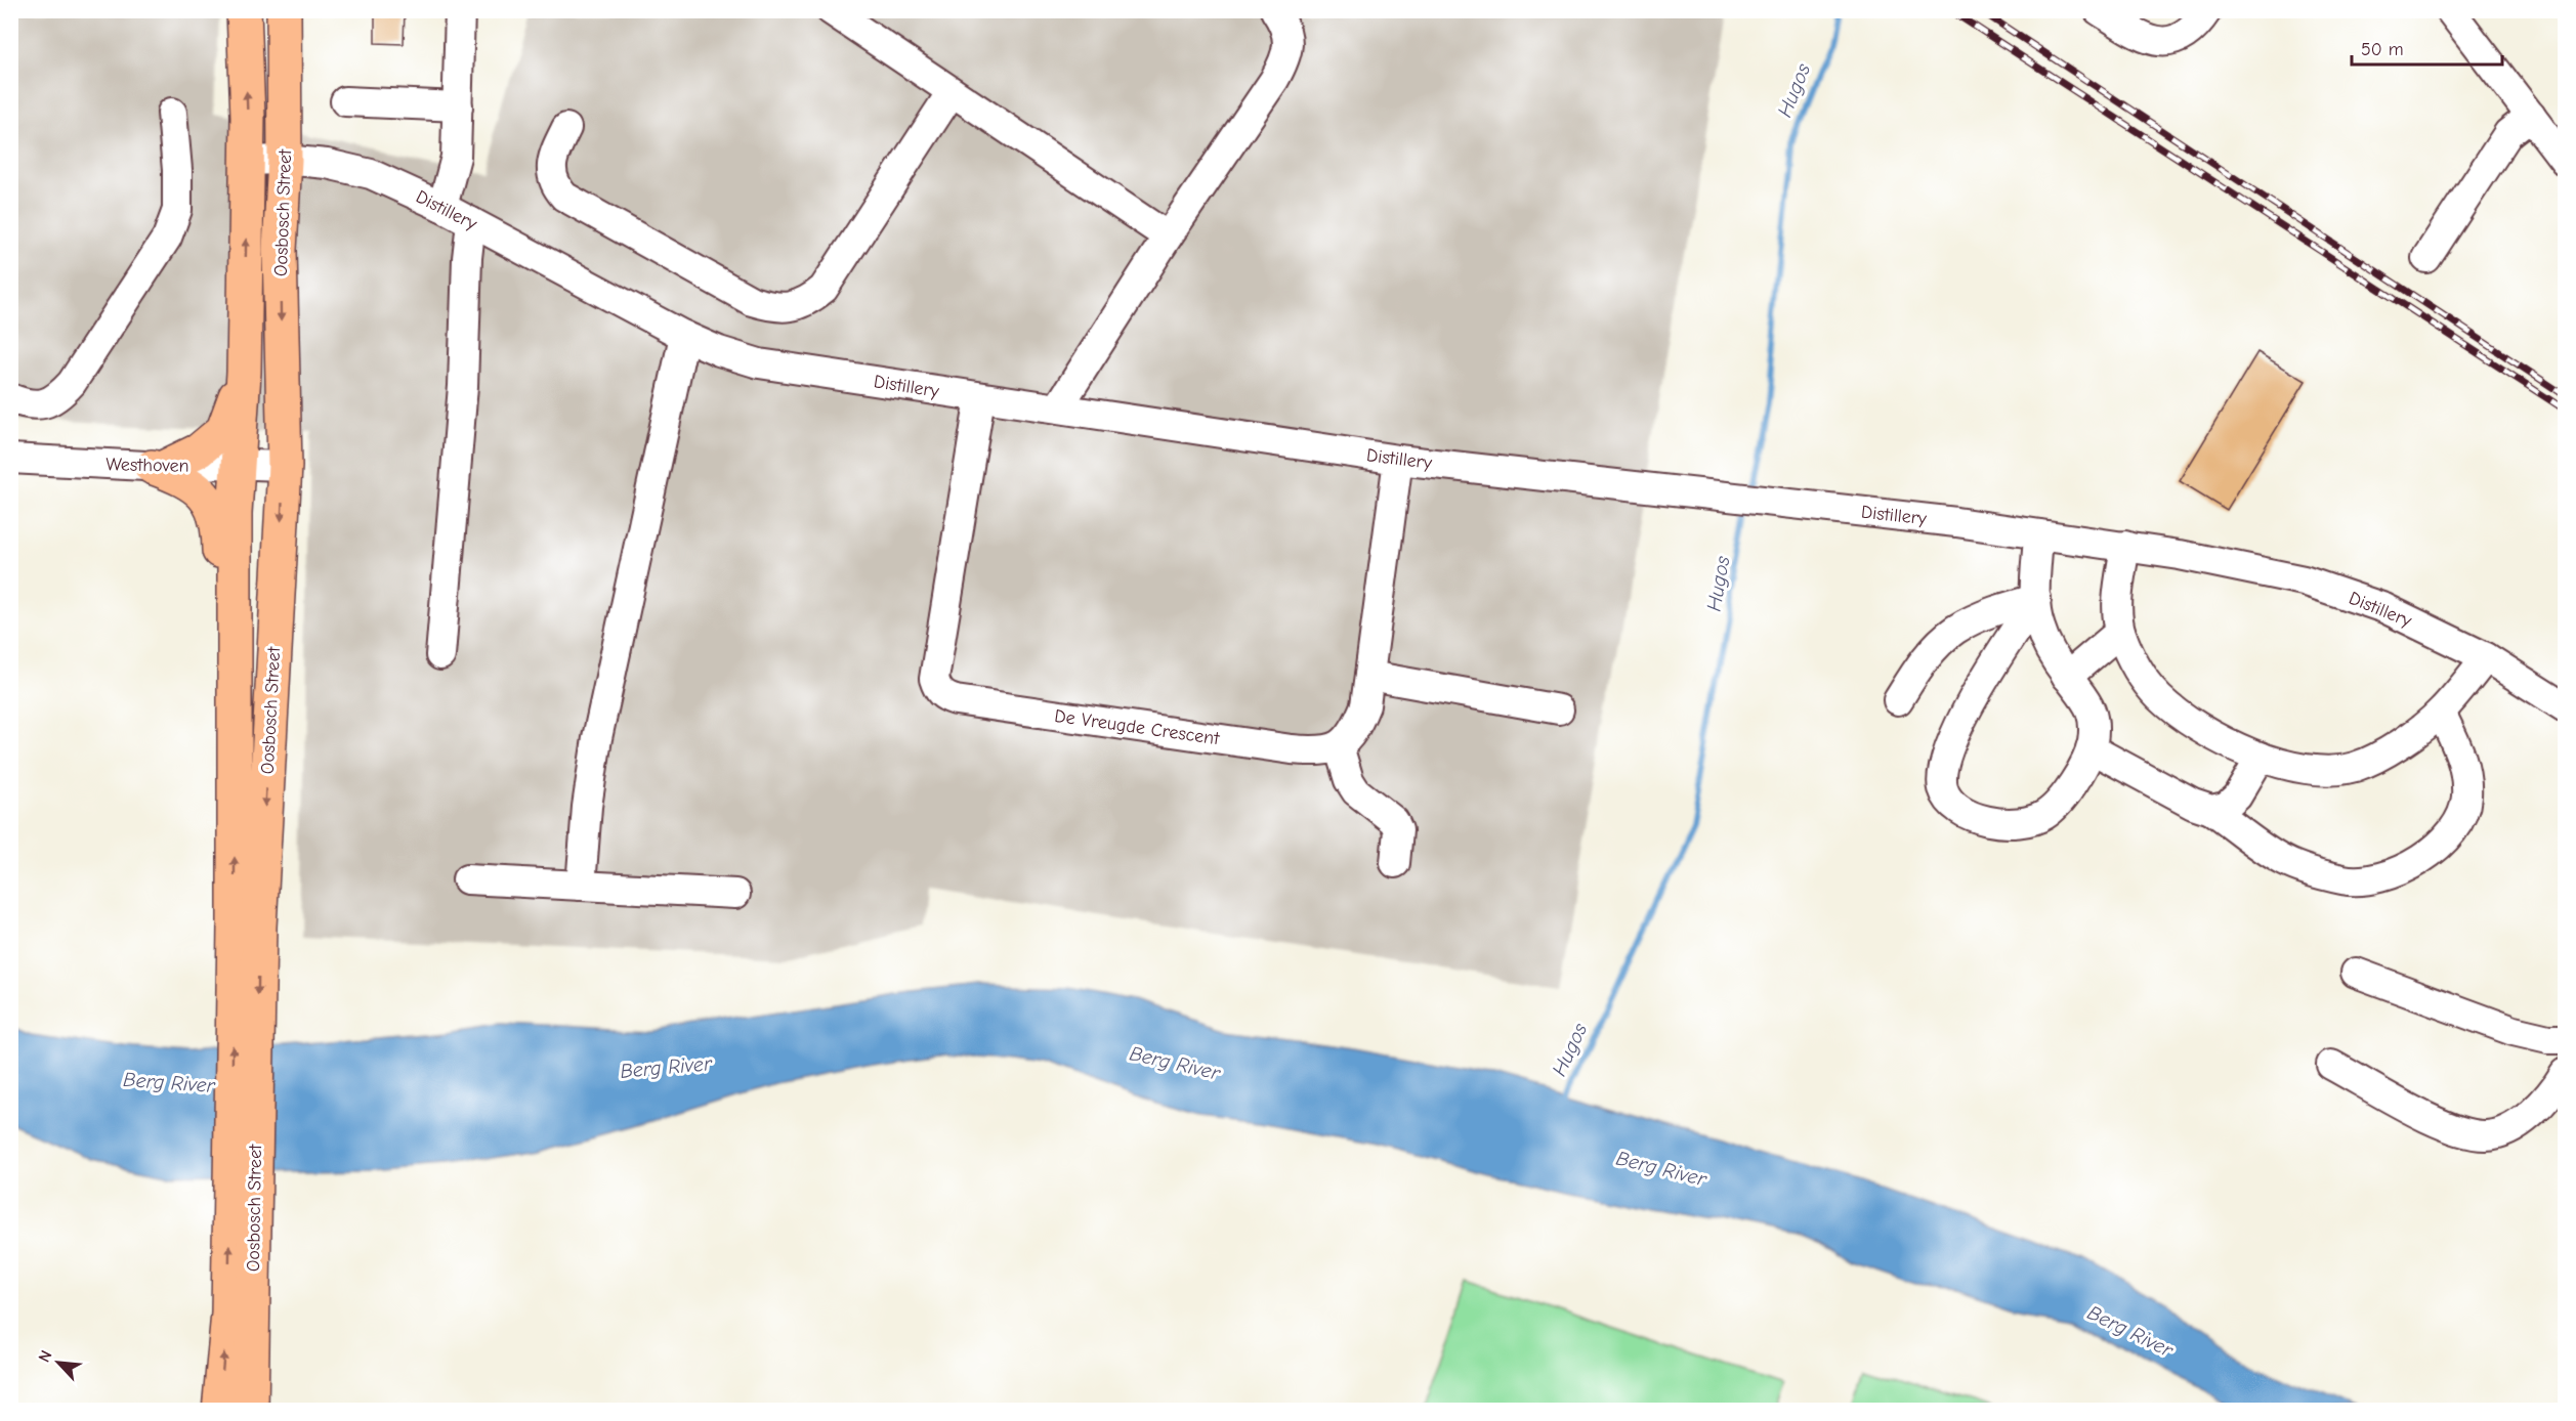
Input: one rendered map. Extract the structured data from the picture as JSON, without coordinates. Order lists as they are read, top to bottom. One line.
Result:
{"streets":{"main road":["Oosbosch Street"],"street":["Distillery","Westhoven","De Vreugde Crescent"]},"crossings":[["Distillery","Oosbosch Street"],["Distillery","De Vreugde Crescent"],["Oosbosch Street","Westhoven"]],"water":["Hugos","Berg River"],"scale_bar":"50 m","north":"top left"}
